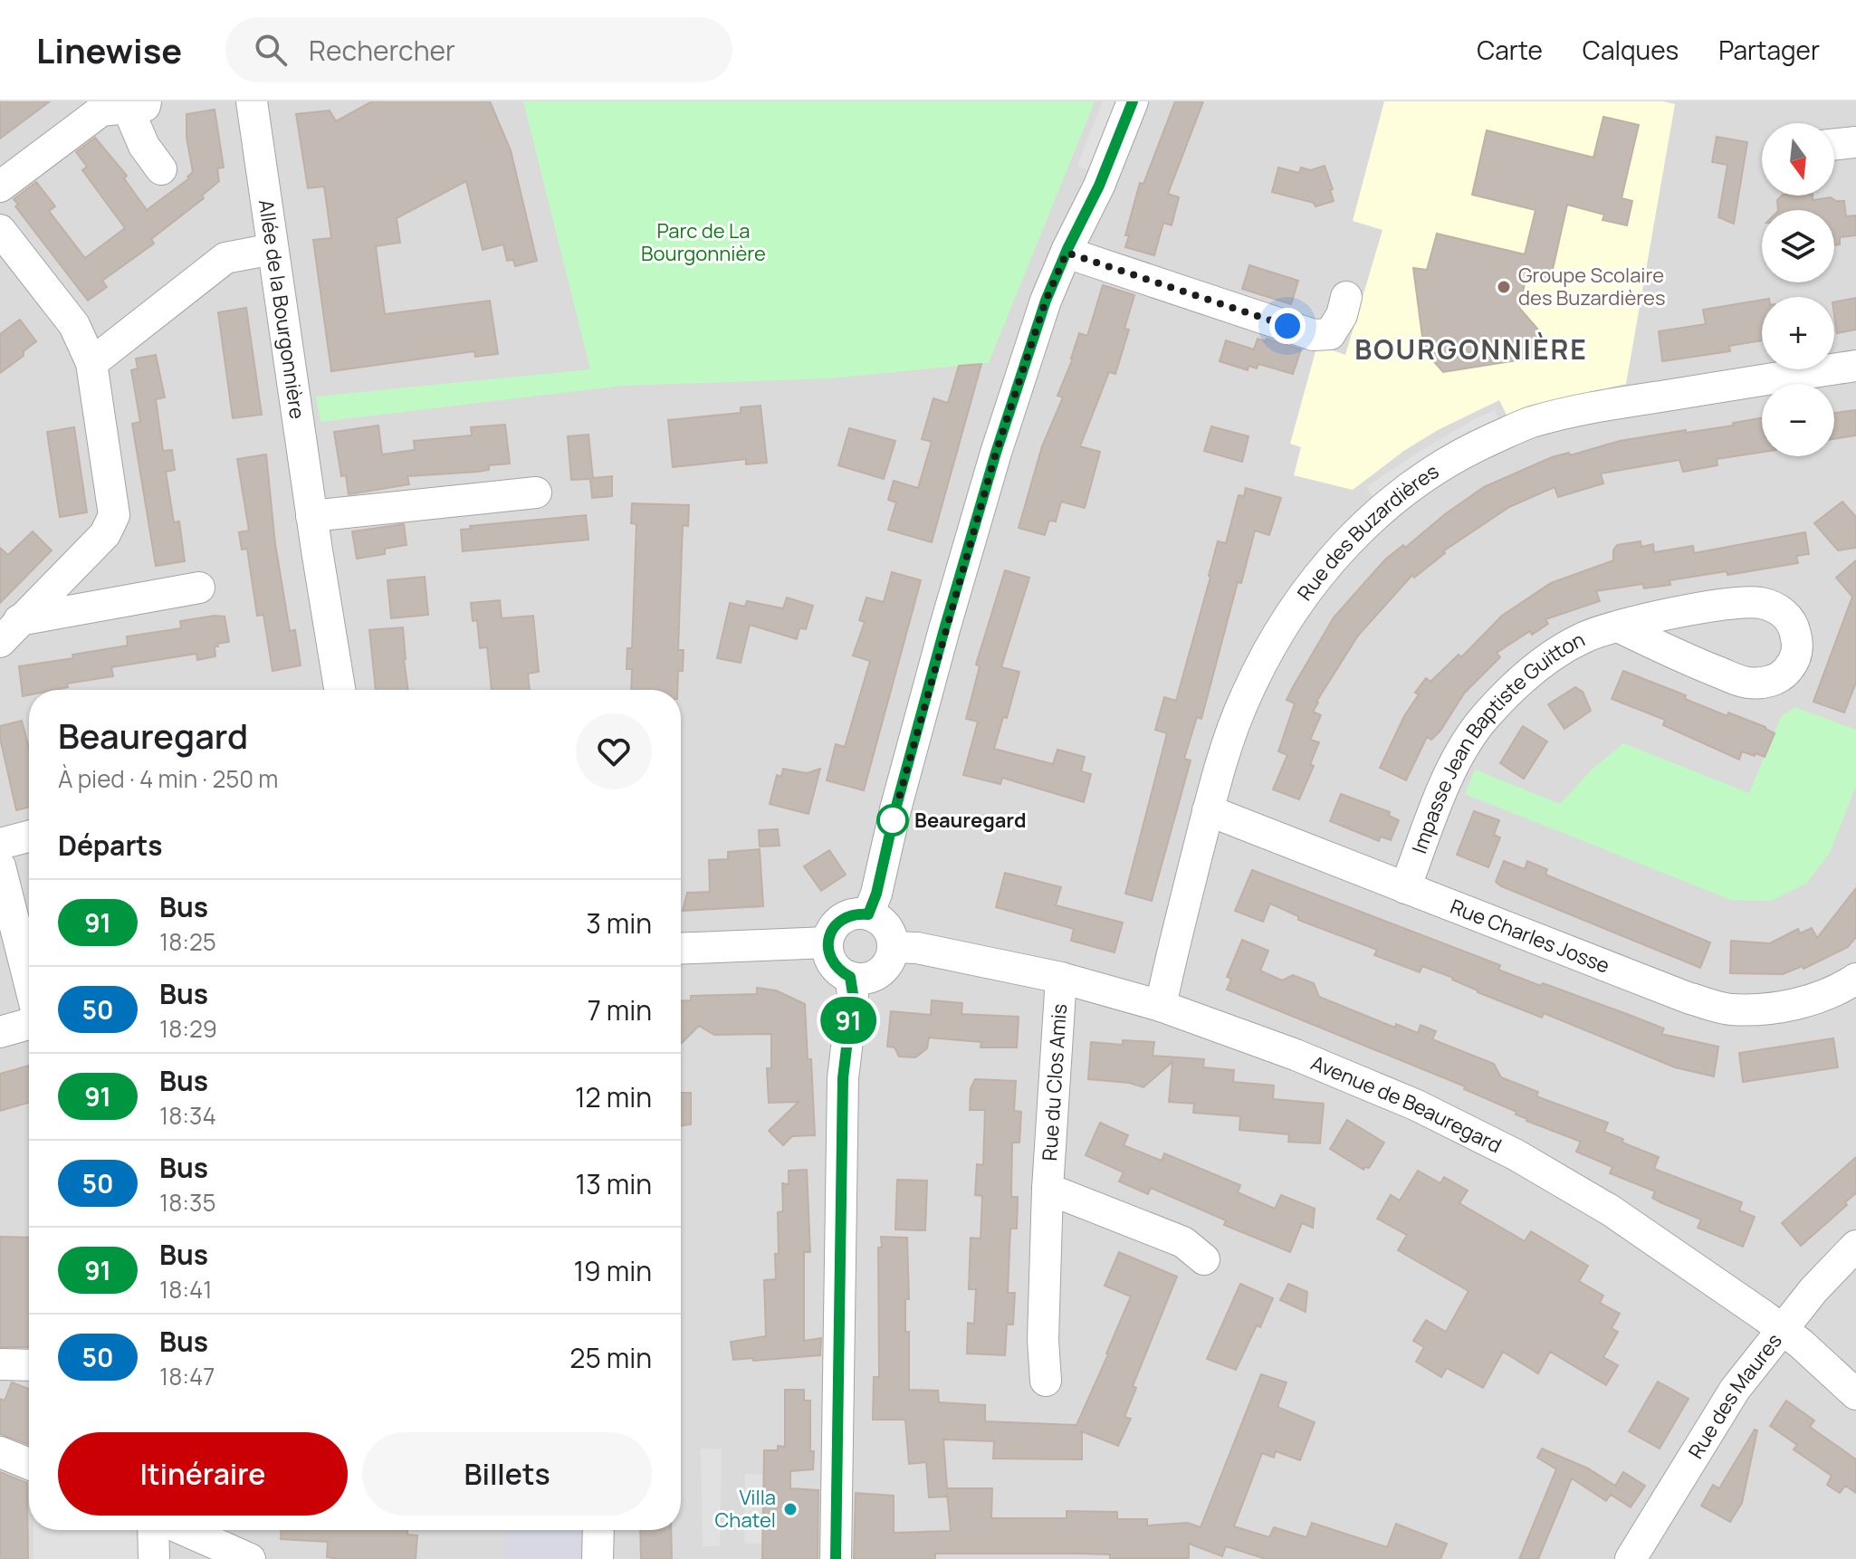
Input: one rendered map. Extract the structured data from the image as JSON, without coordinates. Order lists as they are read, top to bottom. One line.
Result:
{"streets":{"street":["Allée de la Bourgonnière","Rue des Buzardières","Impasse Jean Baptiste Guitton","Rue Charles Josse","Rue du Clos Amis","Avenue de Beauregard","Rue des Maures"]},"crossings":[["Rue des Buzardières","Rue Charles Josse"],["Rue des Buzardières","Avenue de Beauregard"],["Impasse Jean Baptiste Guitton","Rue Charles Josse"],["Rue du Clos Amis","Avenue de Beauregard"],["Avenue de Beauregard","Rue des Maures"]],"districts":["BOURGONNIÈRE"],"parks":["Parc de La Bourgonnière"],"places":["Groupe Scolaire des Buzardières","Beauregard","Villa Chatel"],"lines":["bus line 91"],"north":"bottom","page":{"header":"Linewise","search":"Rechercher","nav":["Carte","Calques","Partager"],"on_map":"91","map_buttons":["+","−"],"heading":[["Beauregard","À pied · 4 min · 250 m"],"Départs"],"list":[{"mark":"91","name":"Bus","note":"18:25","value":"3 min"},{"mark":"50","name":"Bus","note":"18:29","value":"7 min"},{"mark":"91","name":"Bus","note":"18:34","value":"12 min"},{"mark":"50","name":"Bus","note":"18:35","value":"13 min"},{"mark":"91","name":"Bus","note":"18:41","value":"19 min"},{"mark":"50","name":"Bus","note":"18:47","value":"25 min"}],"buttons":["Itinéraire","Billets"]}}
